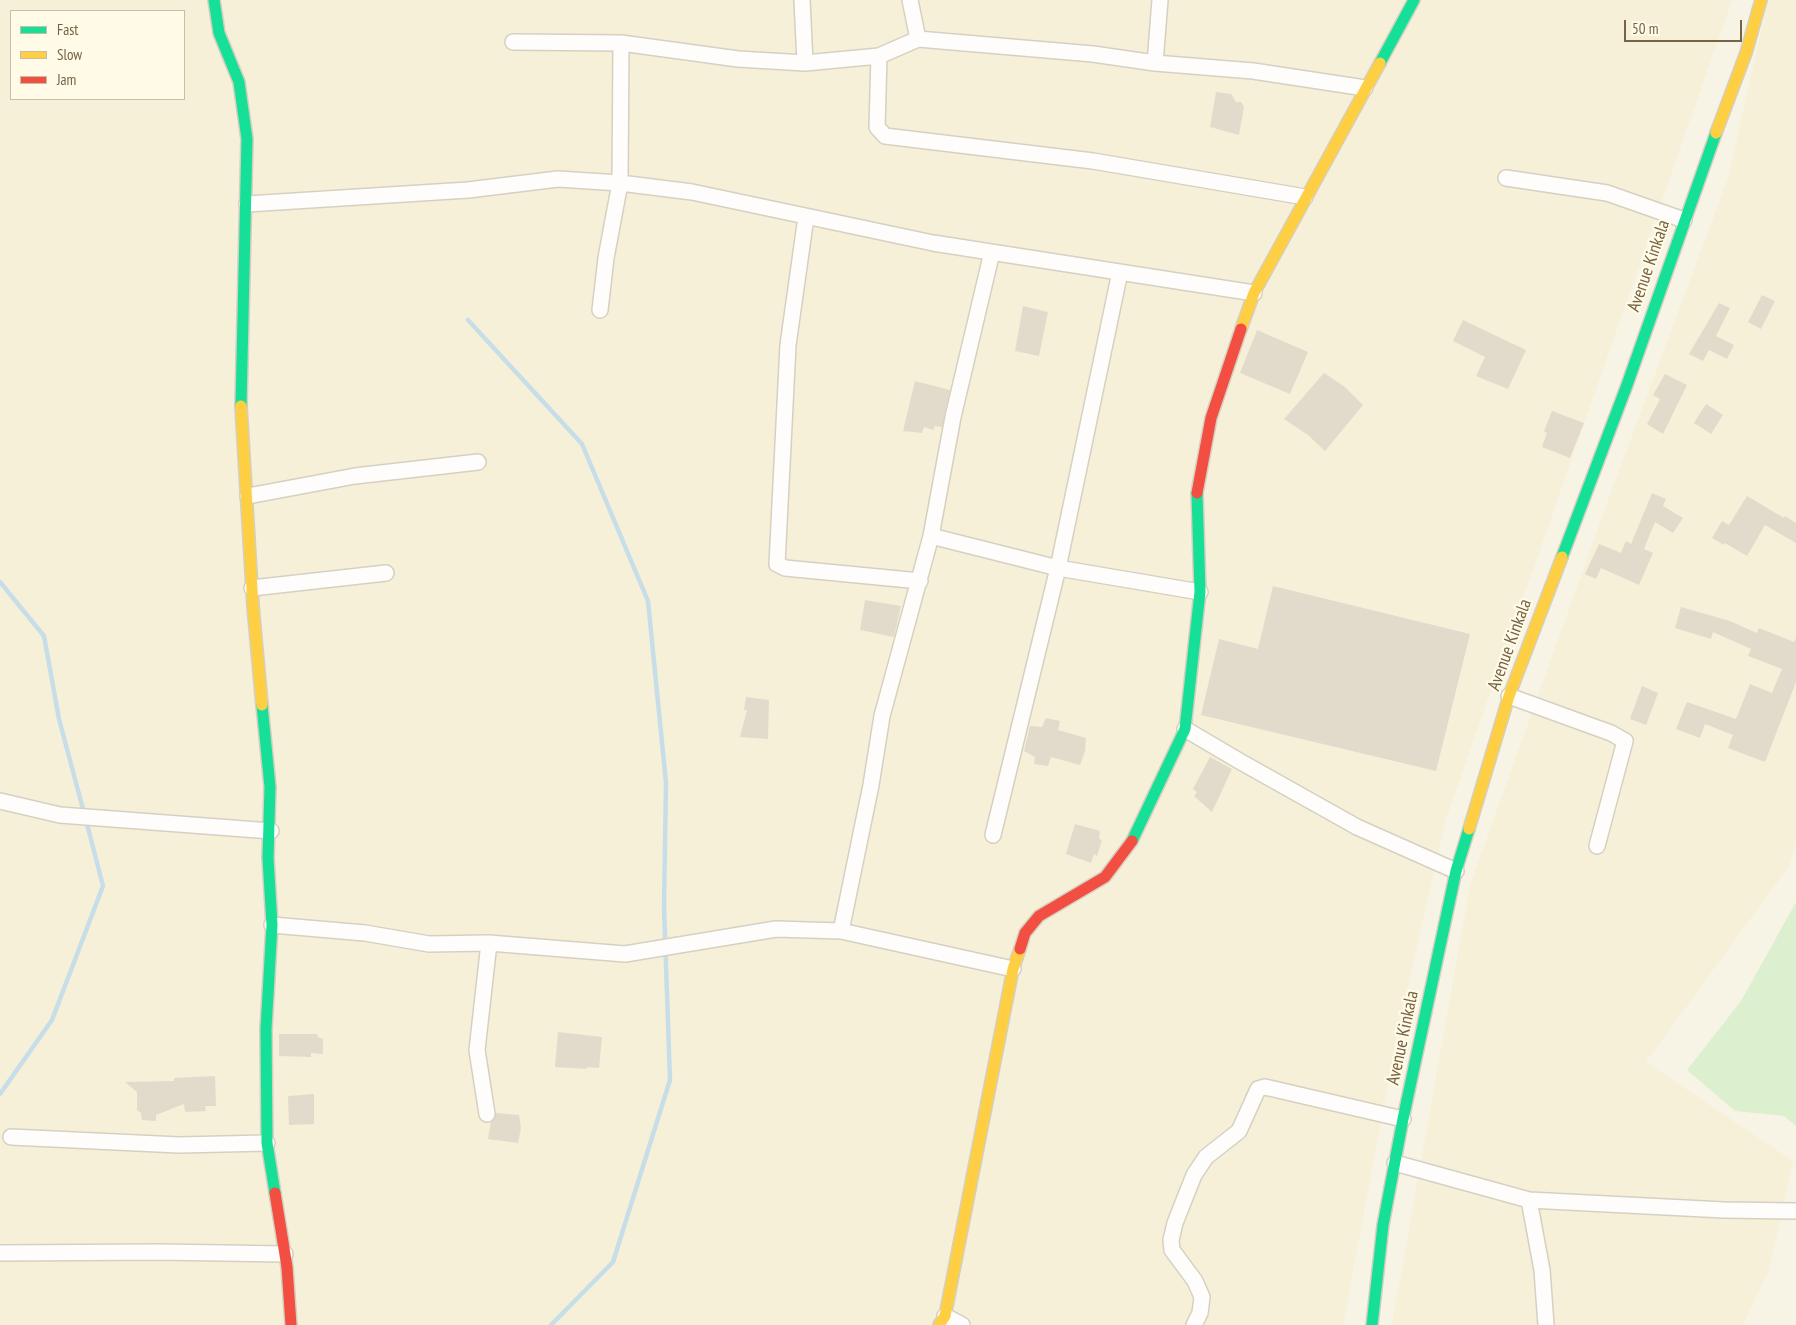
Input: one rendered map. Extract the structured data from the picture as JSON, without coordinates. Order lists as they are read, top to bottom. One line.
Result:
{"streets":{"street":["Avenue Kinkala"]},"legend":["Fast","Slow","Jam"],"scale_bar":"50 m"}
